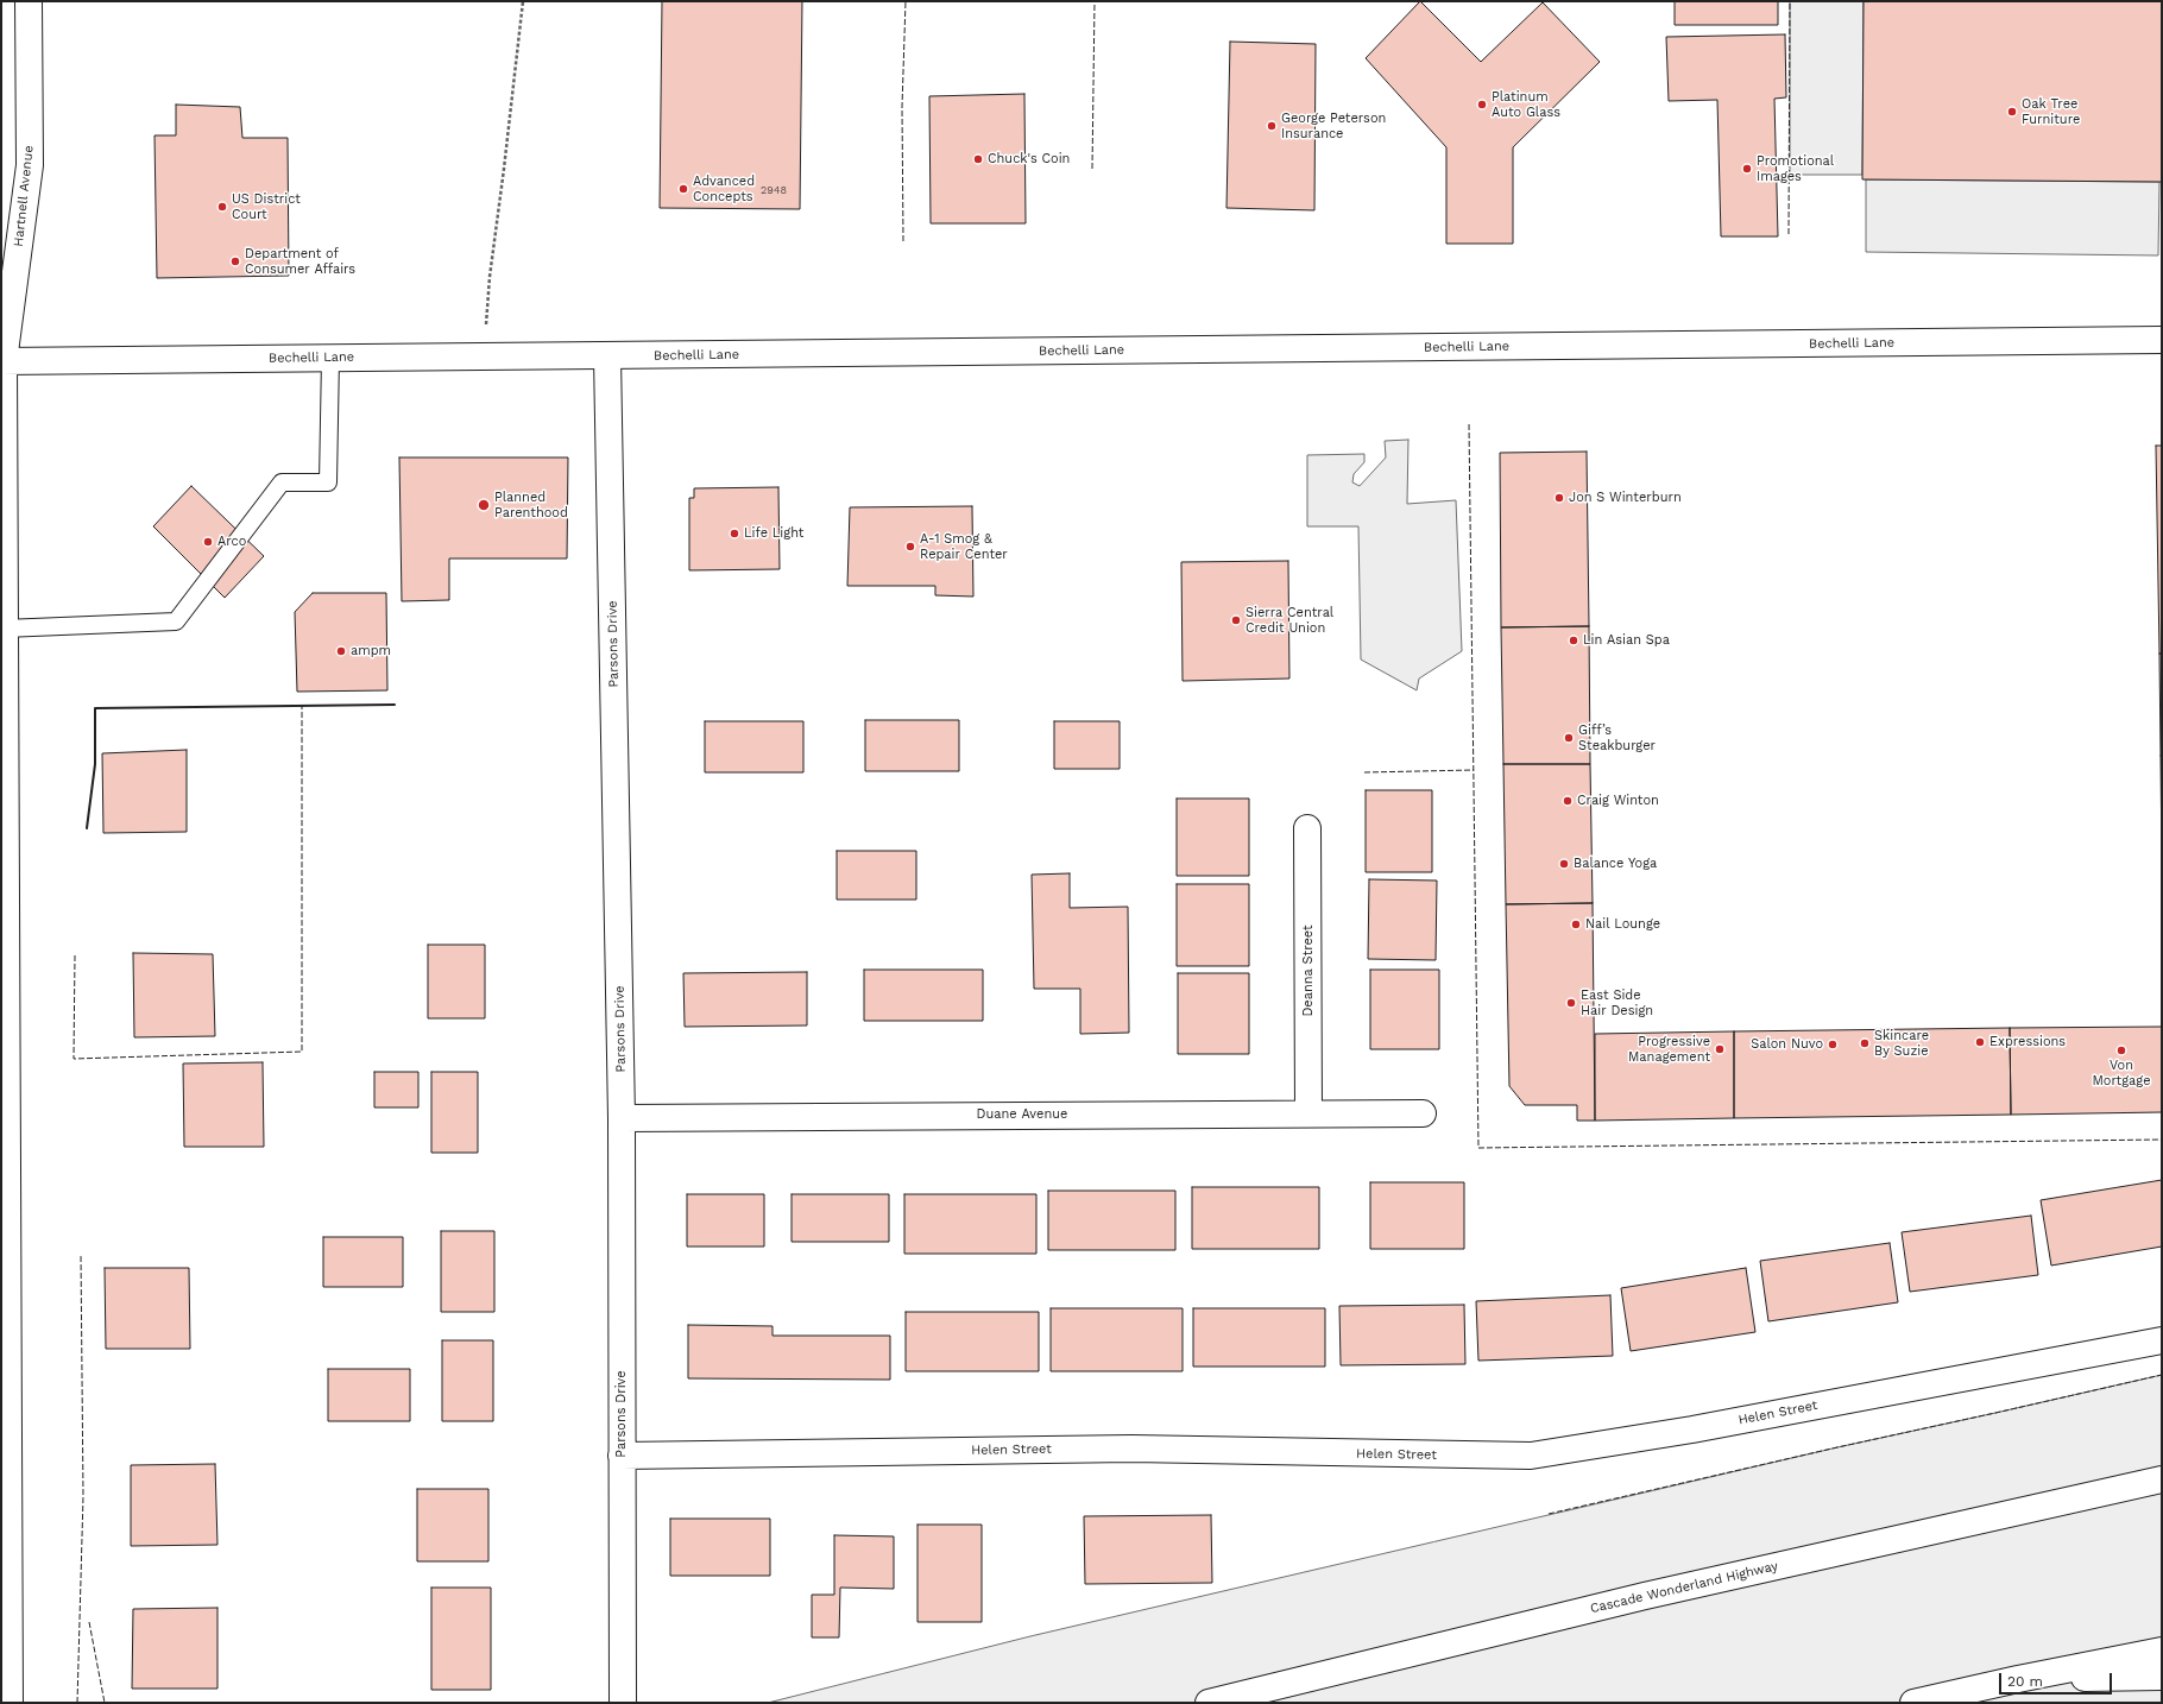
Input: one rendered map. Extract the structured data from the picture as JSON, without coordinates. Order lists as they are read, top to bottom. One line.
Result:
{"streets":{"main road":["Hartnell Avenue","Bechelli Lane","Parsons Drive","Deanna Street","Duane Avenue","Helen Street","Cascade Wonderland Highway"]},"crossings":[["Hartnell Avenue","Bechelli Lane"],["Bechelli Lane","Parsons Drive"],["Parsons Drive","Duane Avenue"],["Parsons Drive","Helen Street"],["Deanna Street","Duane Avenue"]],"places":["Platinum Auto Glass","Oak Tree Furniture","George Peterson Insurance","Chuck's Coin","Promotional Images","Advanced Concepts","US District Court","Department of Consumer Affairs","Jon S Winterburn","Planned Parenthood","Life Light","Arco","A-1 Smog & Repair Center","Sierra Central Credit Union","Lin Asian Spa","ampm","Giff’s Steakburger","Craig Winton","Balance Yoga","Nail Lounge","East Side Hair Design","Expressions","Skincare By Suzie","Salon Nuvo","Progressive Management","Von Mortgage"],"house_numbers":["2948"],"scale_bar":"20 m"}
